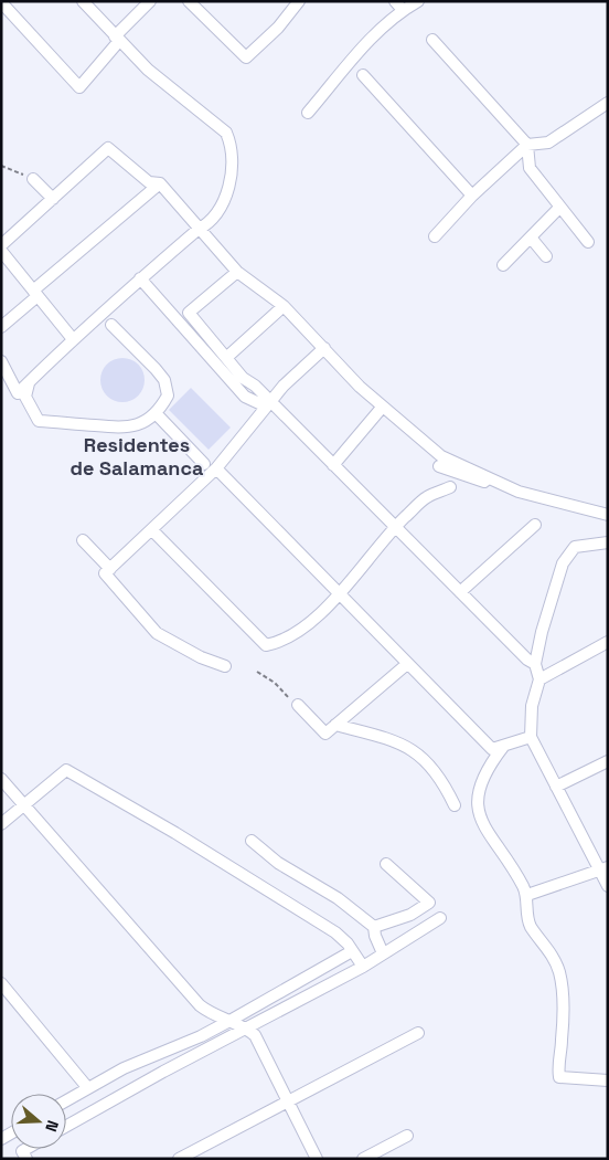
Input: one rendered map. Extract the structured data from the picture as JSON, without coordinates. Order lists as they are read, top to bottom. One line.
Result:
{"districts":["Residentes de Salamanca"],"north":"right"}
